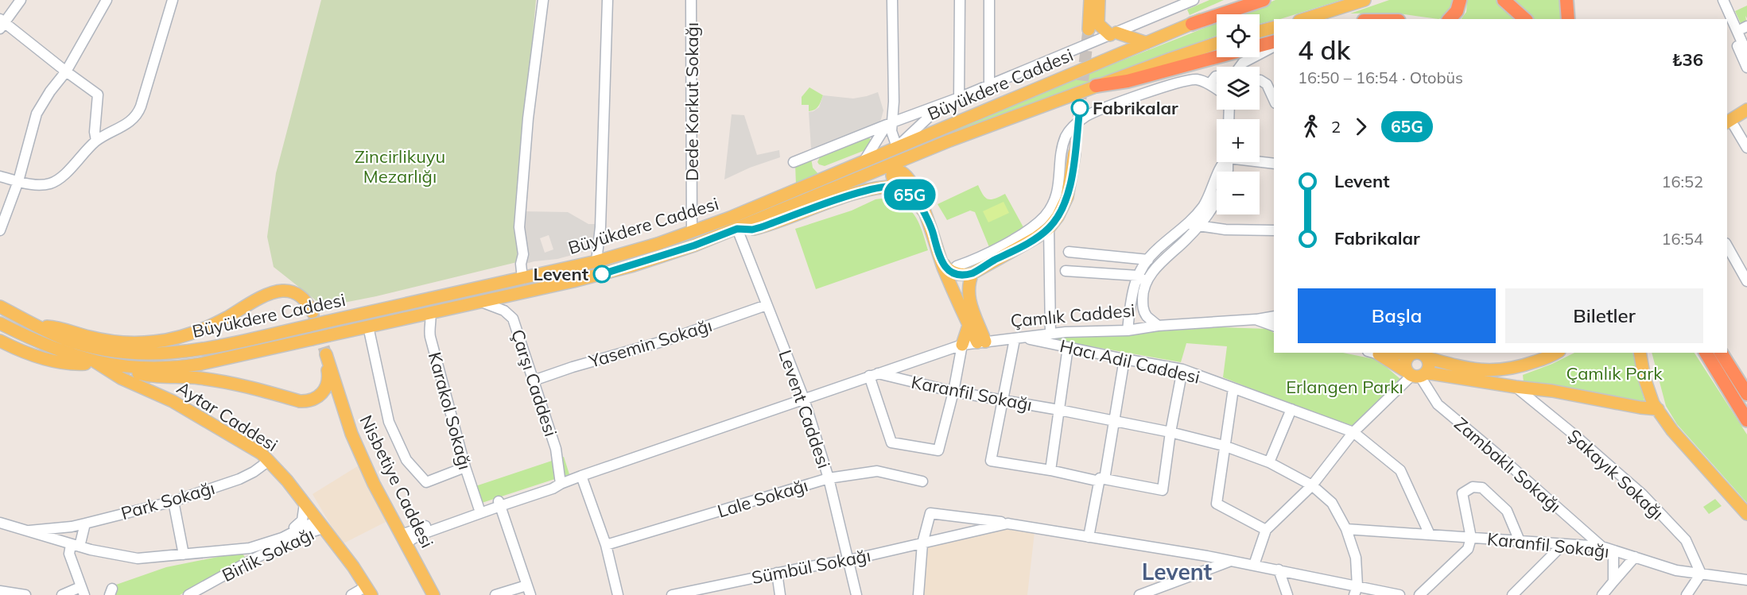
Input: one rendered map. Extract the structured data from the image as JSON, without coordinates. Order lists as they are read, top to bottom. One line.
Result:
{"streets":{"main road":["Büyükdere Caddesi","Aytar Caddesi","Nisbetiye Caddesi"],"street":["Dede Korkut Sokağı","Çamlık Caddesi","Yasemin Sokağı","Hacı Adil Caddesi","Çarşı Caddesi","Karanfil Sokağı","Levent Caddesi","Karakol Sokağı","Zambaklı Sokağı","Şakayık Sokağı","Lale Sokağı","Park Sokağı","Birlik Sokağı","Sümbül Sokağı"]},"crossings":[["Büyükdere Caddesi","Dede Korkut Sokağı"],["Büyükdere Caddesi","Çarşı Caddesi"],["Büyükdere Caddesi","Levent Caddesi"],["Büyükdere Caddesi","Karakol Sokağı"],["Büyükdere Caddesi","Aytar Caddesi"],["Büyükdere Caddesi","Nisbetiye Caddesi"],["Çamlık Caddesi","Hacı Adil Caddesi"],["Çamlık Caddesi","Karanfil Sokağı"],["Yasemin Sokağı","Çarşı Caddesi"],["Yasemin Sokağı","Levent Caddesi"],["Hacı Adil Caddesi","Karanfil Sokağı"],["Karanfil Sokağı","Zambaklı Sokağı"],["Karanfil Sokağı","Şakayık Sokağı"],["Karanfil Sokağı","Sümbül Sokağı"],["Levent Caddesi","Lale Sokağı"],["Levent Caddesi","Sümbül Sokağı"],["Aytar Caddesi","Park Sokağı"],["Aytar Caddesi","Birlik Sokağı"]],"districts":["Levent"],"parks":["Zincirlikuyu Mezarlığı","Çamlık Park","Erlangen Parkı"],"places":["Fabrikalar","Levent"],"lines":["bus line 65G"],"page":{"on_map":"65G","map_buttons":["+","−"],"heading":["4 dk","16:50 – 16:54 · Otobüs","₺36"],"legs":["2","65G"],"list":[{"name":"Levent","value":"16:52"},{"name":"Fabrikalar","value":"16:54"}],"buttons":["Başla","Biletler"]}}
